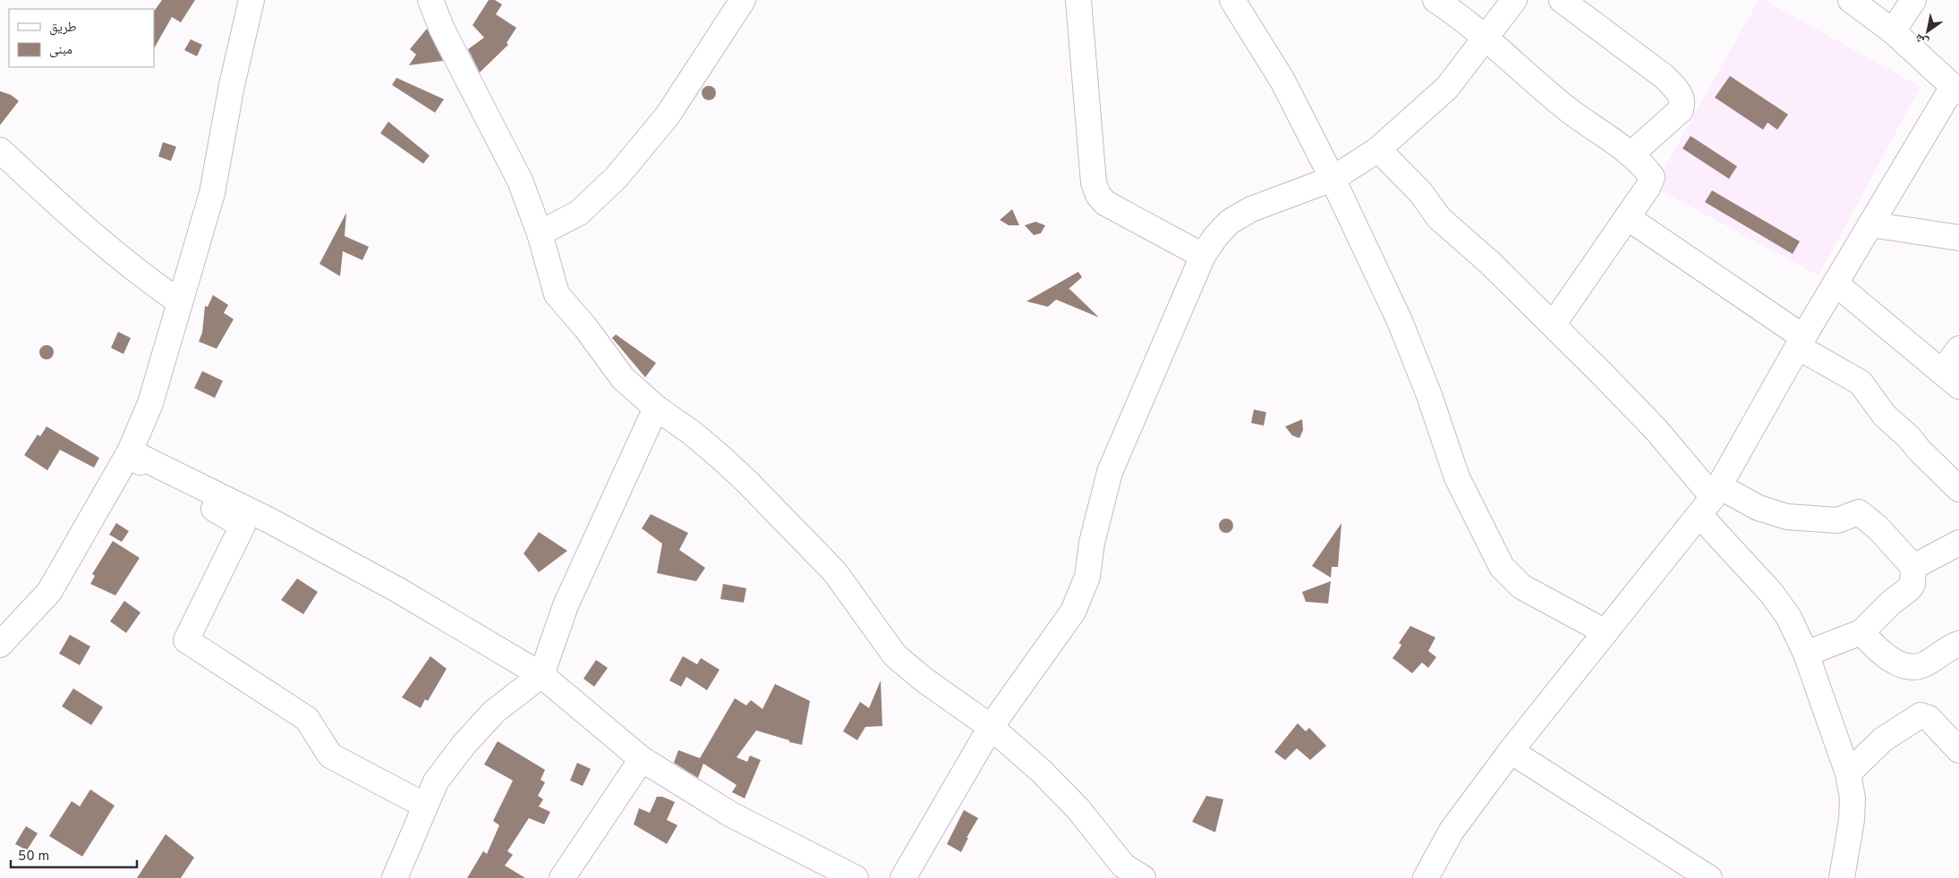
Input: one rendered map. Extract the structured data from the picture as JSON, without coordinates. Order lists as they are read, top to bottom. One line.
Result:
{"legend":["طريق","مبنى"],"scale_bar":"50 m","north":"bottom left"}
